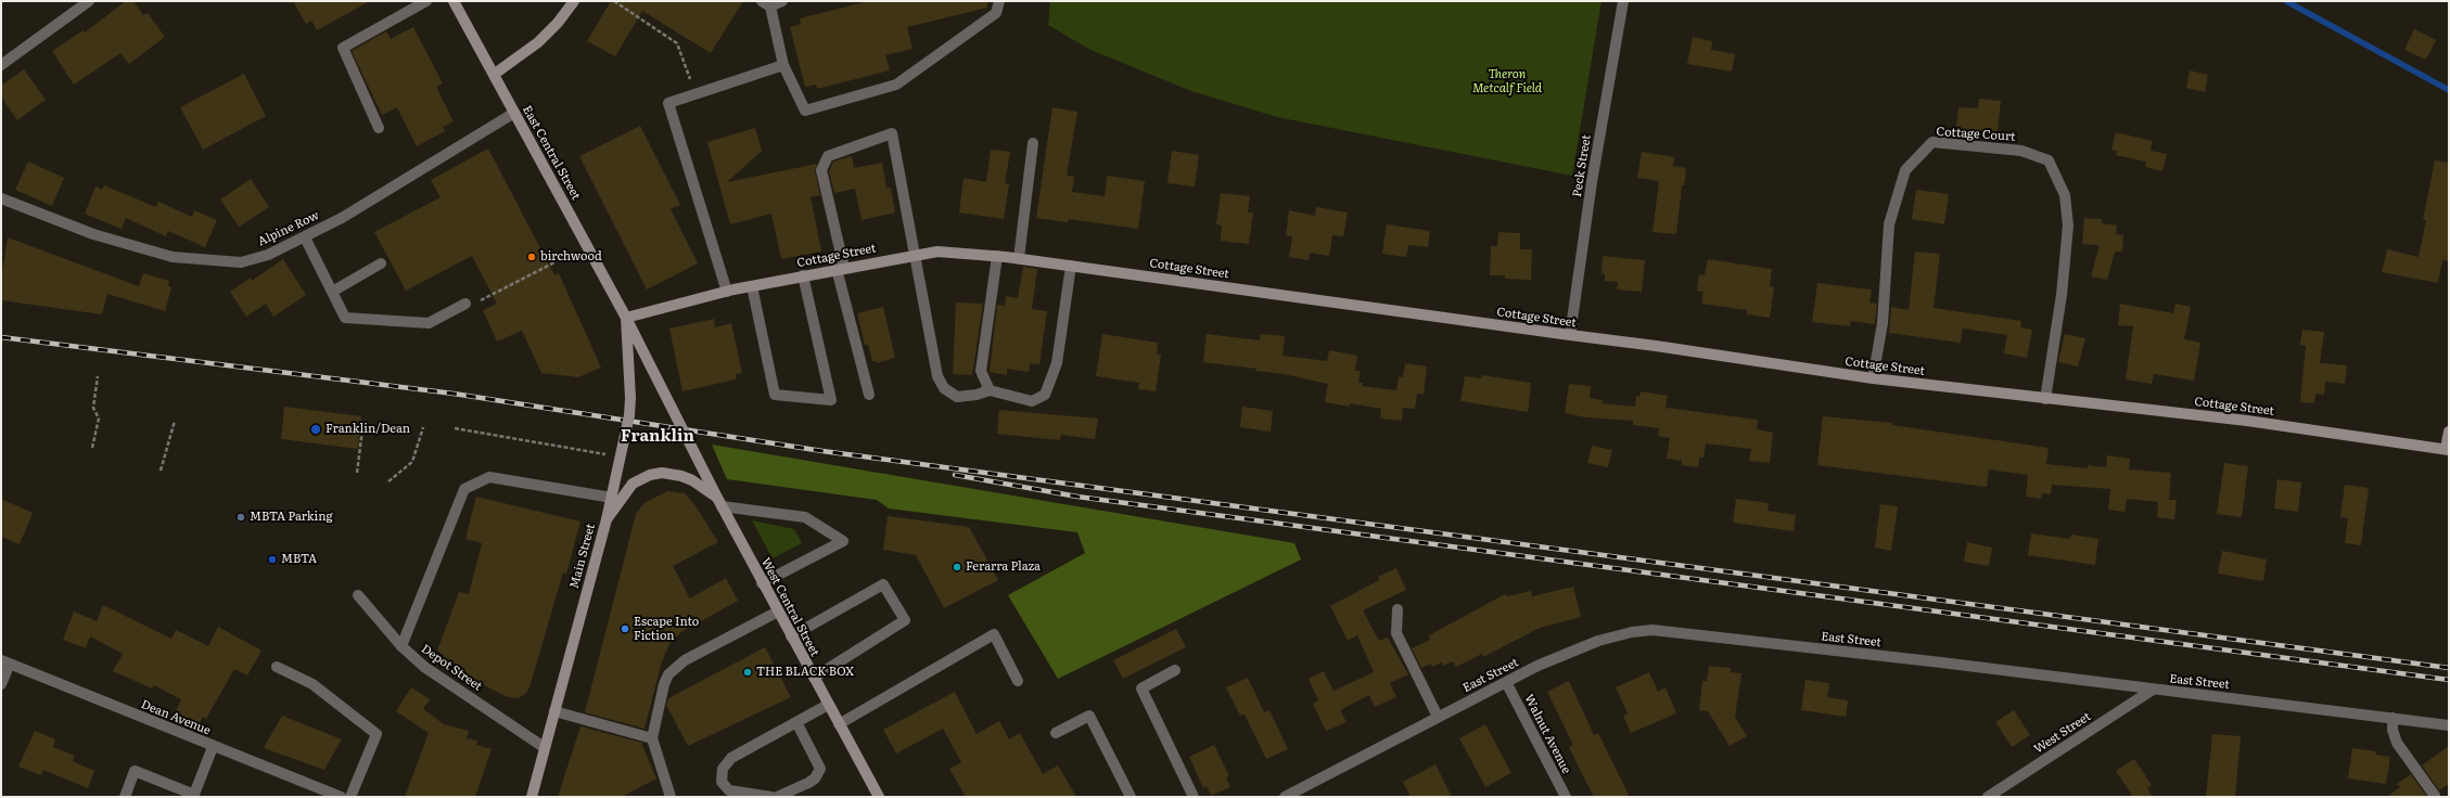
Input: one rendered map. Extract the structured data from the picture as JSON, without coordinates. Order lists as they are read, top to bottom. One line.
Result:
{"streets":{"street":["Cottage Court","East Central Street","Peck Street","Alpine Row","Cottage Street","Main Street","West Central Street","East Street","Depot Street","Dean Avenue","West Street","Walnut Avenue"]},"crossings":[["Cottage Court","Cottage Street"],["East Central Street","Alpine Row"],["East Central Street","Cottage Street"],["East Central Street","Main Street"],["East Central Street","West Central Street"],["Peck Street","Cottage Street"],["Cottage Street","Main Street"],["Cottage Street","West Central Street"],["Main Street","West Central Street"],["Main Street","Depot Street"],["East Street","West Street"],["East Street","Walnut Avenue"]],"districts":["Franklin"],"parks":["Theron Metcalf Field"],"places":["birchwood","Franklin/Dean","MBTA Parking","MBTA","Ferarra Plaza","Escape Into Fiction","THE BLACK BOX"]}
